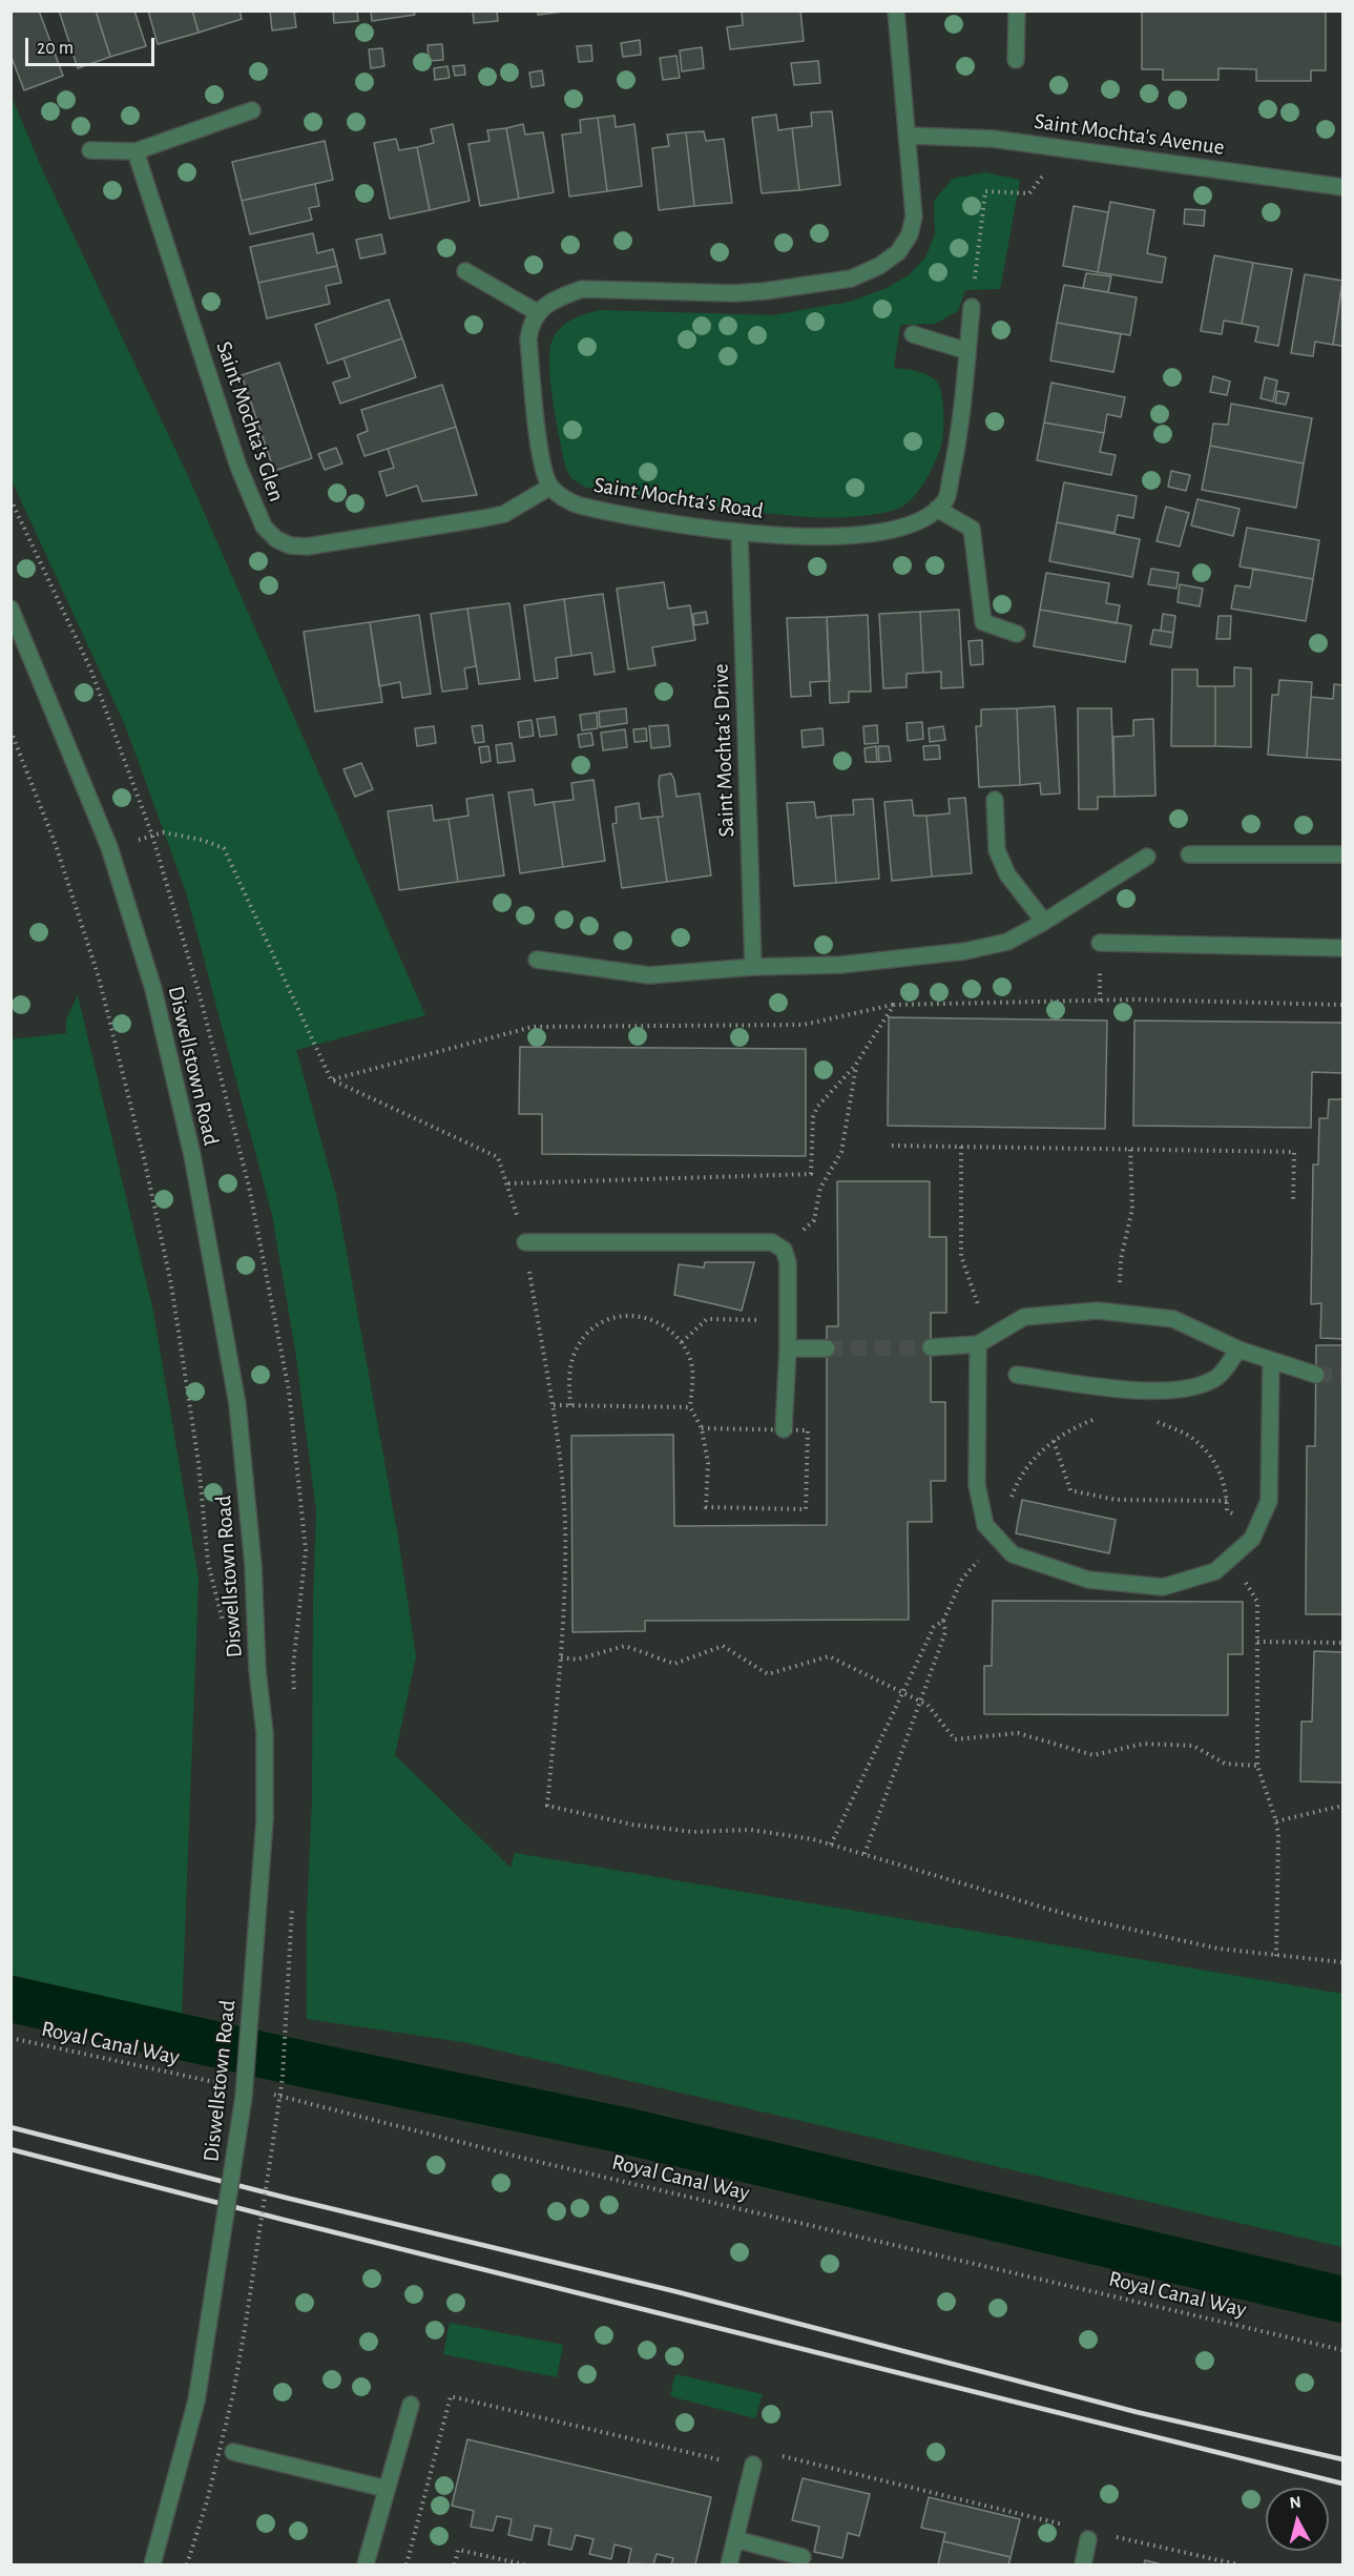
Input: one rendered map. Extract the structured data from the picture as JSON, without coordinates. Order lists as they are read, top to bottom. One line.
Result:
{"streets":{"street":["Saint Mochta's Avenue","Saint Mochta's Glen","Saint Mochta's Road","Saint Mochta's Drive","Diswellstown Road"],"path":["Royal Canal Way"]},"crossings":[["Saint Mochta's Glen","Saint Mochta's Road"],["Saint Mochta's Road","Saint Mochta's Drive"]],"scale_bar":"20 m","north":"top"}
